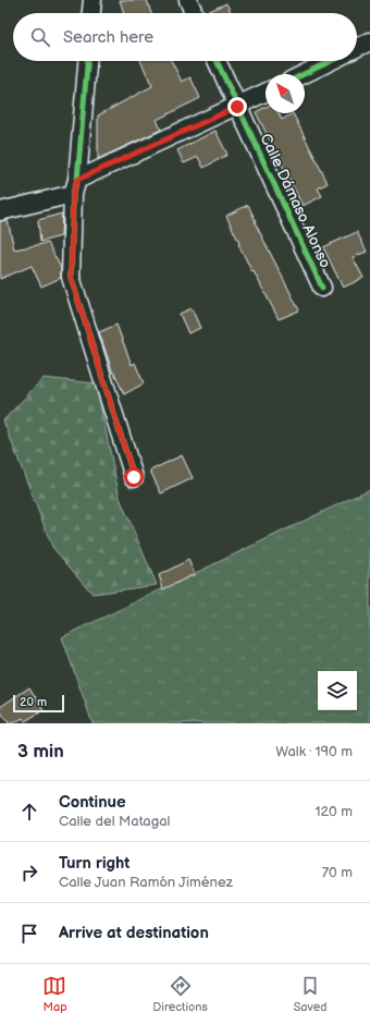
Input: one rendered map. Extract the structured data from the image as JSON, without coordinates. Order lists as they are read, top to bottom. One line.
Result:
{"streets":{"street":["Calle Dámaso Alonso"]},"scale_bar":"20 m","north":"top left","page":{"search":"Search here","scale":"20 m","heading":["3 min","Walk · 190 m"],"list":[["Continue","Calle del Matagal","120 m"],["Turn right","Calle Juan Ramón Jiménez","70 m"],"Arrive at destination"],"nav":["Map","Directions","Saved"]}}
